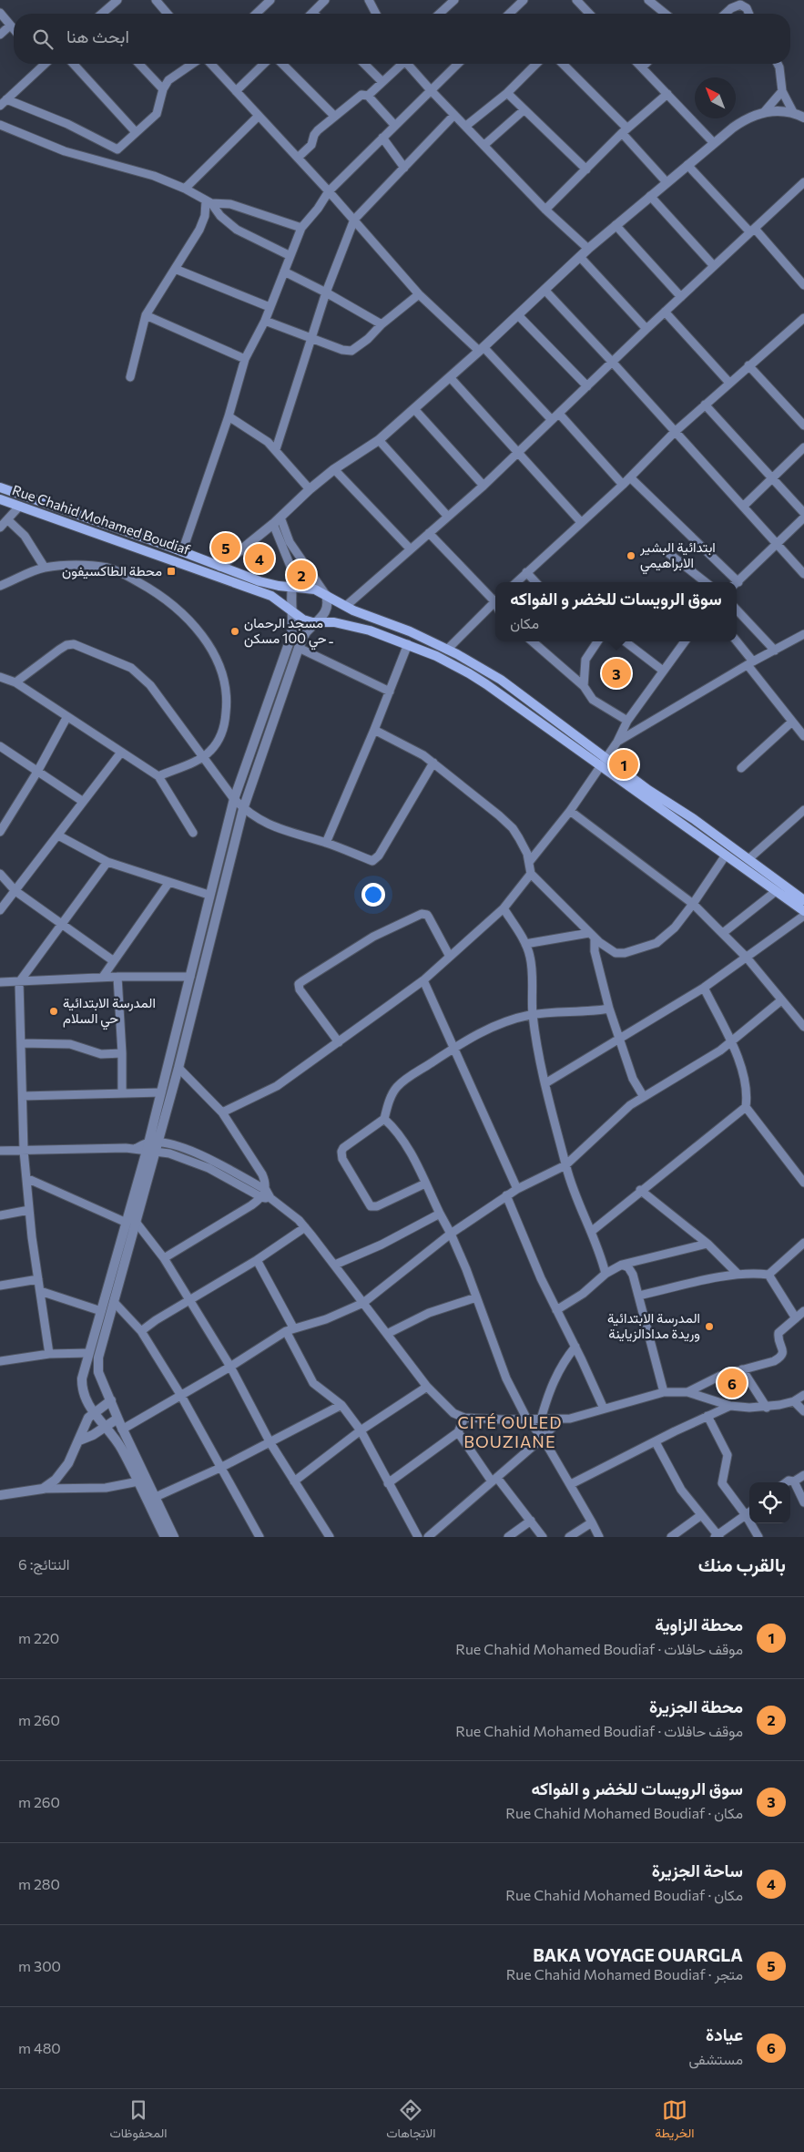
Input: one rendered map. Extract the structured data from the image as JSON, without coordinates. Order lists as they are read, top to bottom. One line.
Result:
{"streets":{"main road":["Rue Chahid Mohamed Boudiaf"]},"districts":["CITÉ OULED BOUZIANE"],"places":{"other":["ابتدائية البشير الابراهيمي","مسجد الرحمان ـ حي 100 مسكن","المدرسة الابتدائية حي السلام","المدرسة الابتدائية وريدة مدادالزياينة"],"transit":["محطة الطاكسيفون"]},"north":"top left","page":{"search":"ابحث هنا","pins":["5","4","2","3","1","6"],"popup":["سوق الرويسات للخضر و الفواكه","مكان"],"heading":["بالقرب منك","النتائج: 6"],"list":[{"mark":"1","name":"محطة الزاوية","note":"موقف حافلات · Rue Chahid Mohamed Boudiaf","value":"220 m"},{"mark":"2","name":"محطة الجزيرة","note":"موقف حافلات · Rue Chahid Mohamed Boudiaf","value":"260 m"},{"mark":"3","name":"سوق الرويسات للخضر و الفواكه","note":"مكان · Rue Chahid Mohamed Boudiaf","value":"260 m"},{"mark":"4","name":"ساحة الجزيرة","note":"مكان · Rue Chahid Mohamed Boudiaf","value":"280 m"},{"mark":"5","name":"BAKA VOYAGE OUARGLA","note":"متجر · Rue Chahid Mohamed Boudiaf","value":"300 m"},{"mark":"6","name":"عيادة","note":"مستشفى","value":"480 m"}],"nav":["الخريطة","الاتجاهات","المحفوظات"]}}
